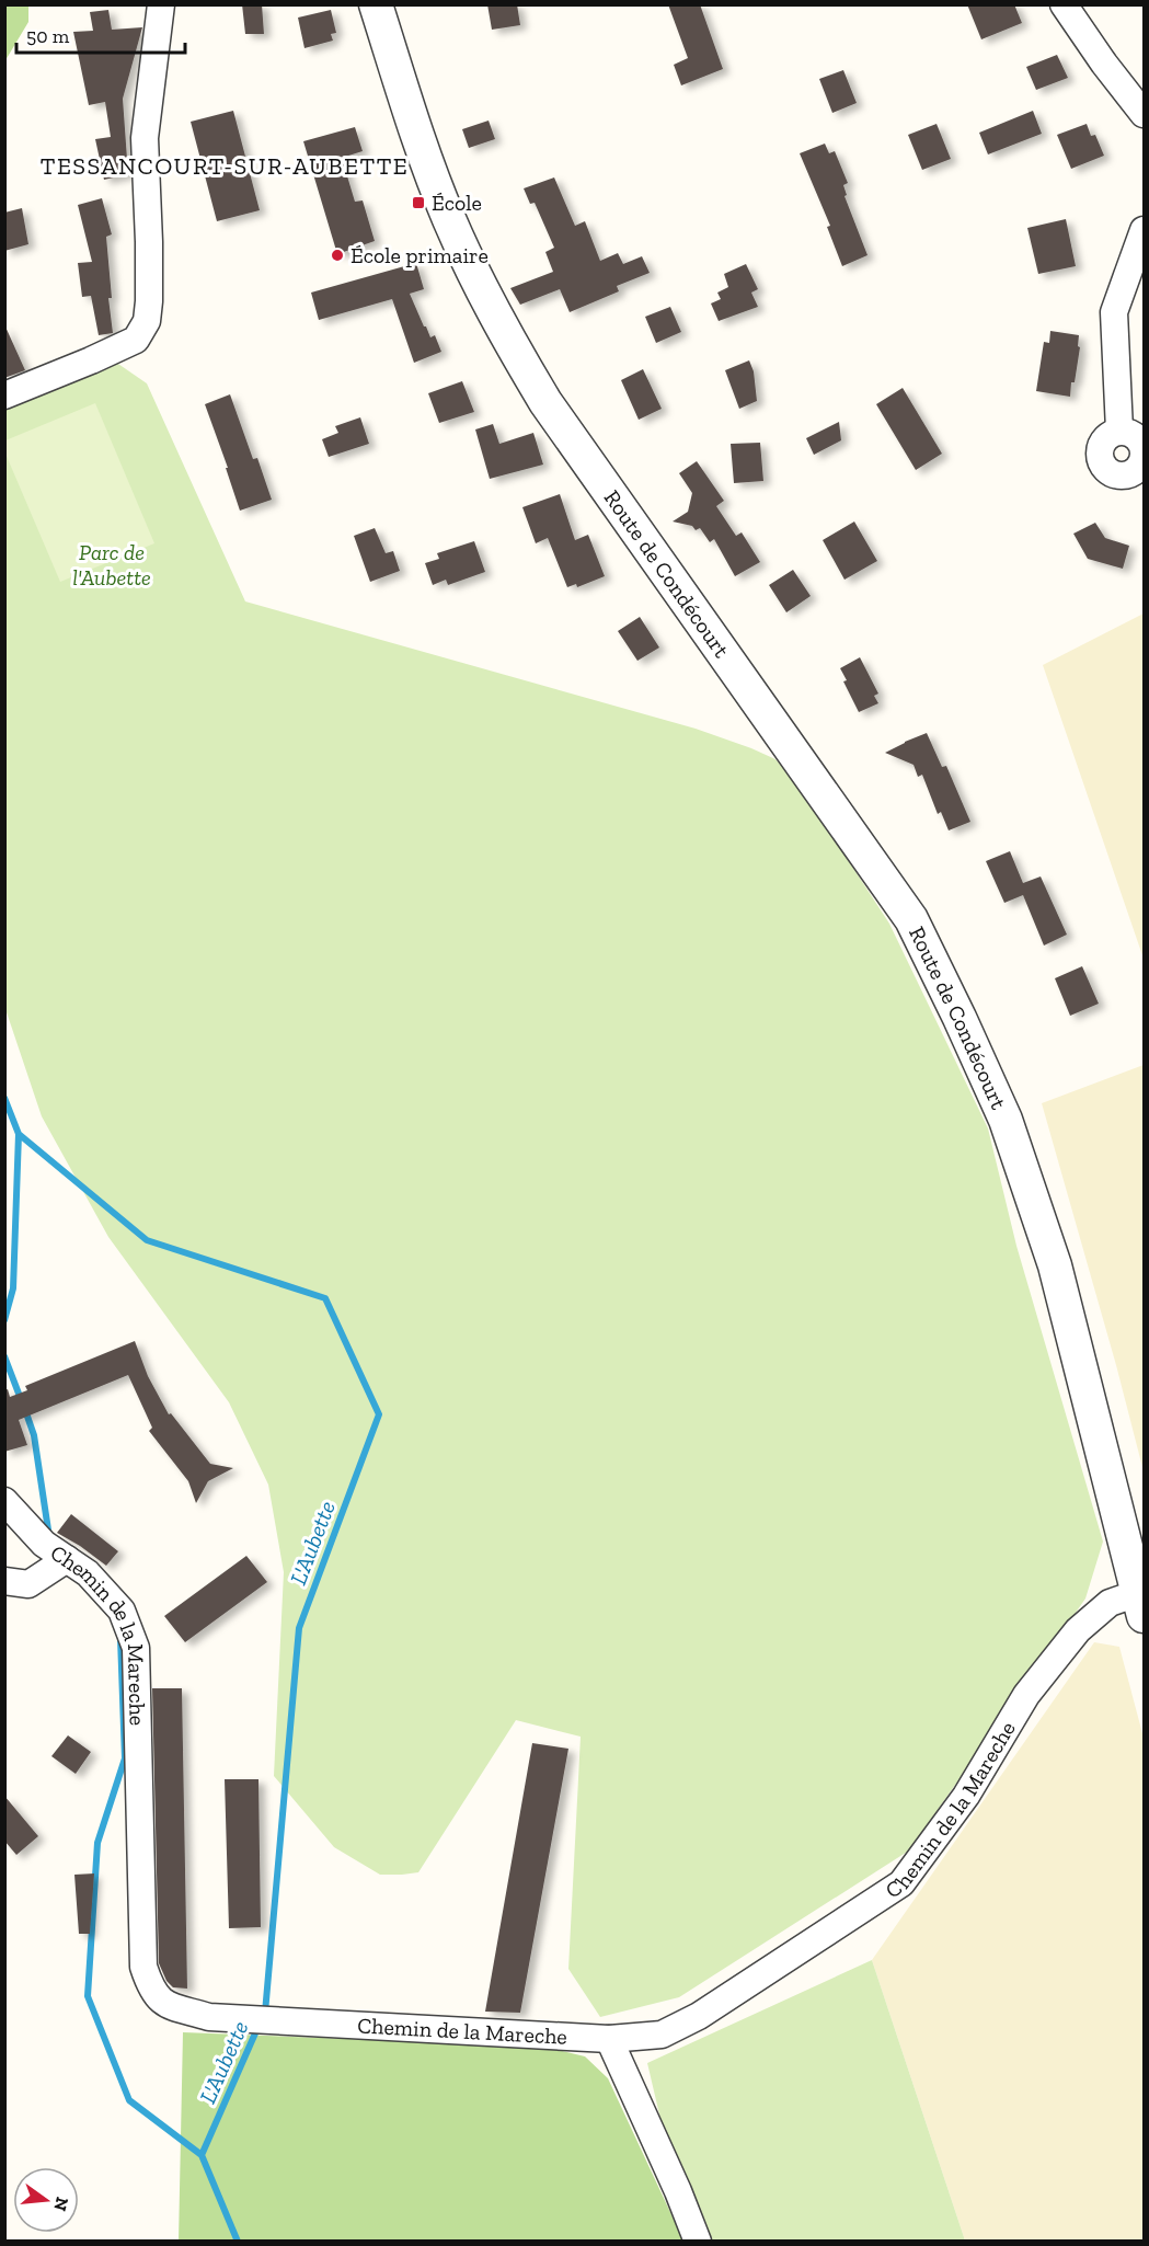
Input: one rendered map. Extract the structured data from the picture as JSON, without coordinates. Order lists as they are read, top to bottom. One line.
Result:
{"streets":{"street":["Route de Condécourt","Chemin de la Mareche"]},"crossings":[["Route de Condécourt","Chemin de la Mareche"]],"districts":["TESSANCOURT-SUR-AUBETTE"],"water":["L'Aubette"],"parks":["Parc de l'Aubette"],"places":{"transit":["École"],"other":["École primaire"]},"scale_bar":"50 m","north":"right"}
